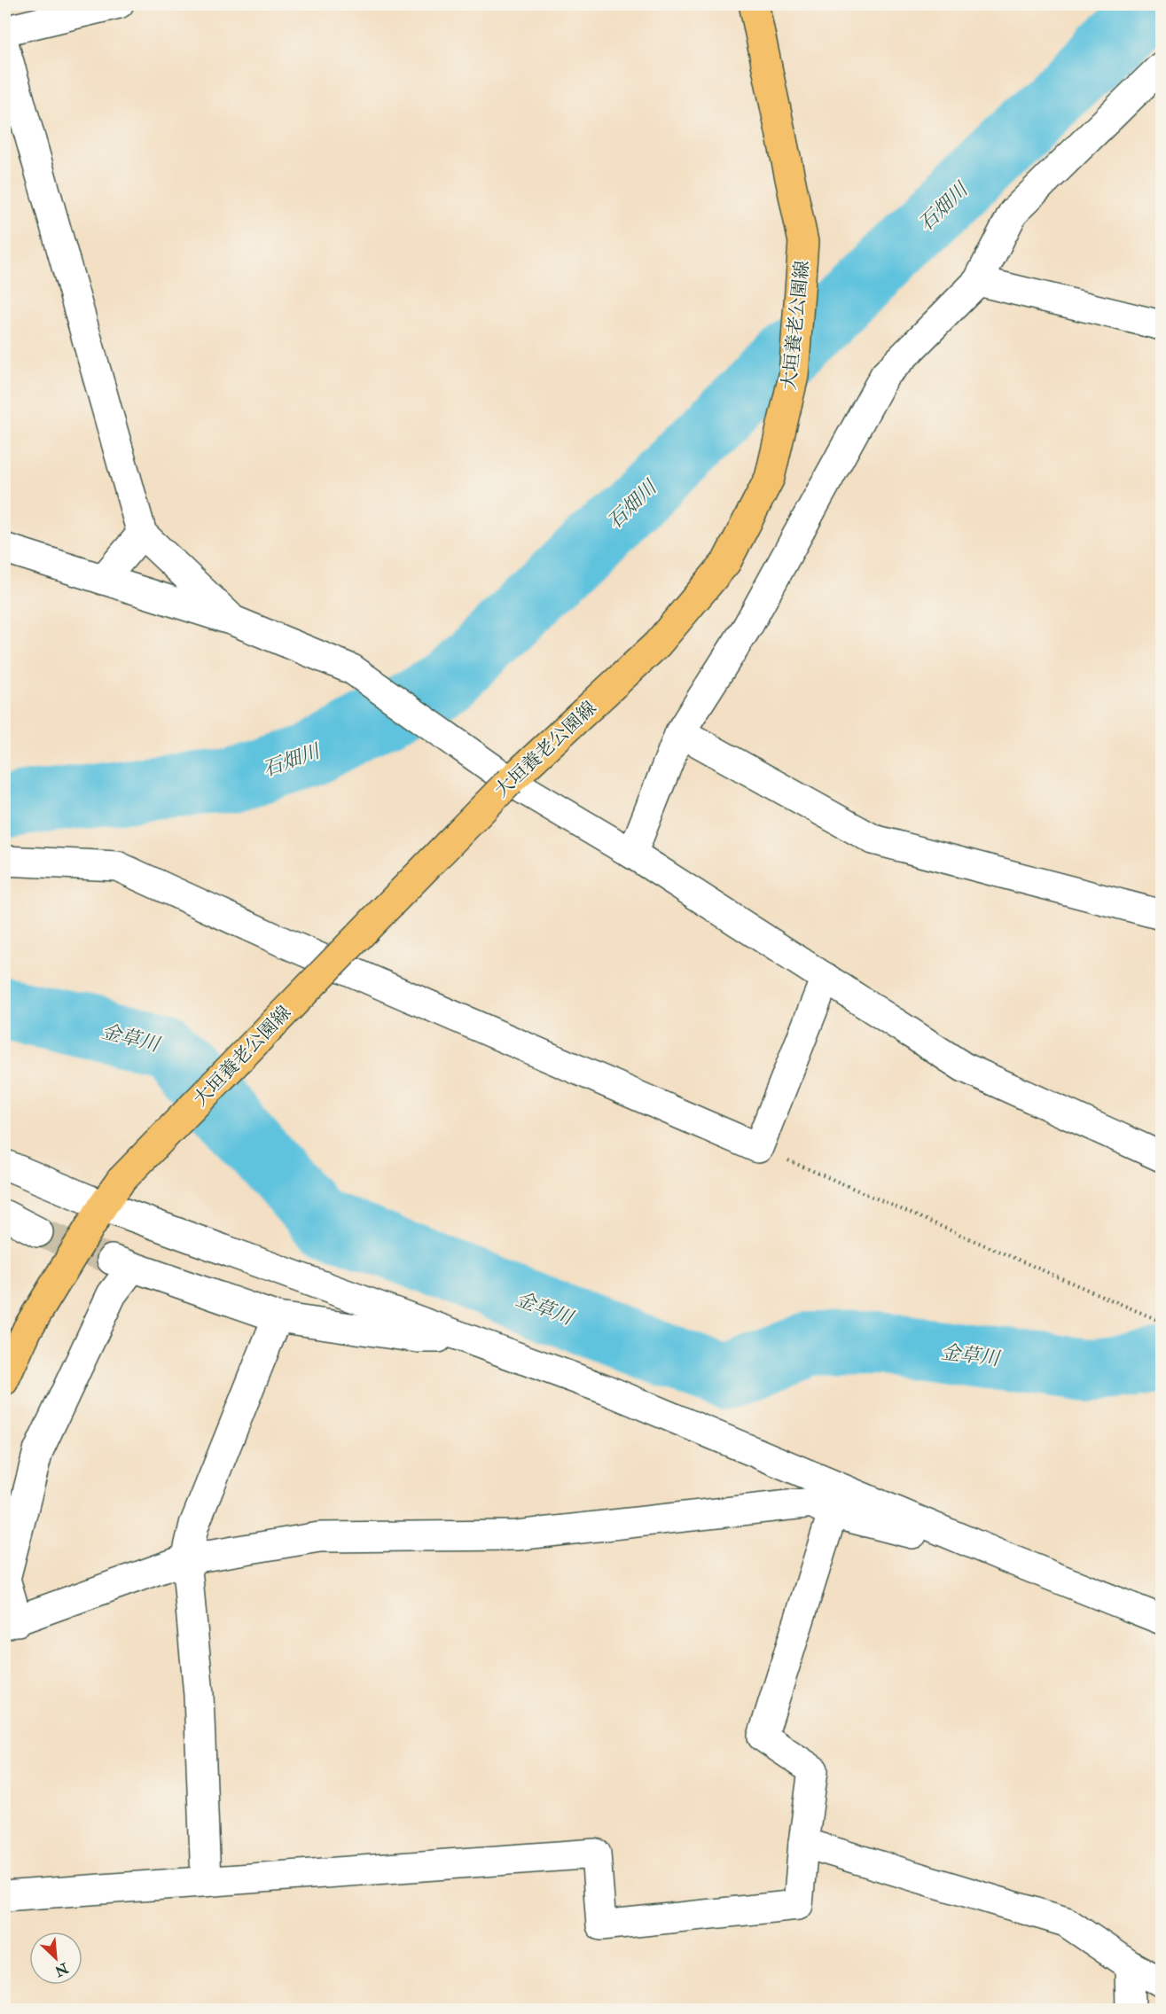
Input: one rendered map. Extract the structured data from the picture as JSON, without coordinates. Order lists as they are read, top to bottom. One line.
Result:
{"streets":{"main road":["大垣養老公園線"]},"water":["石畑川","金草川"],"north":"bottom right"}
